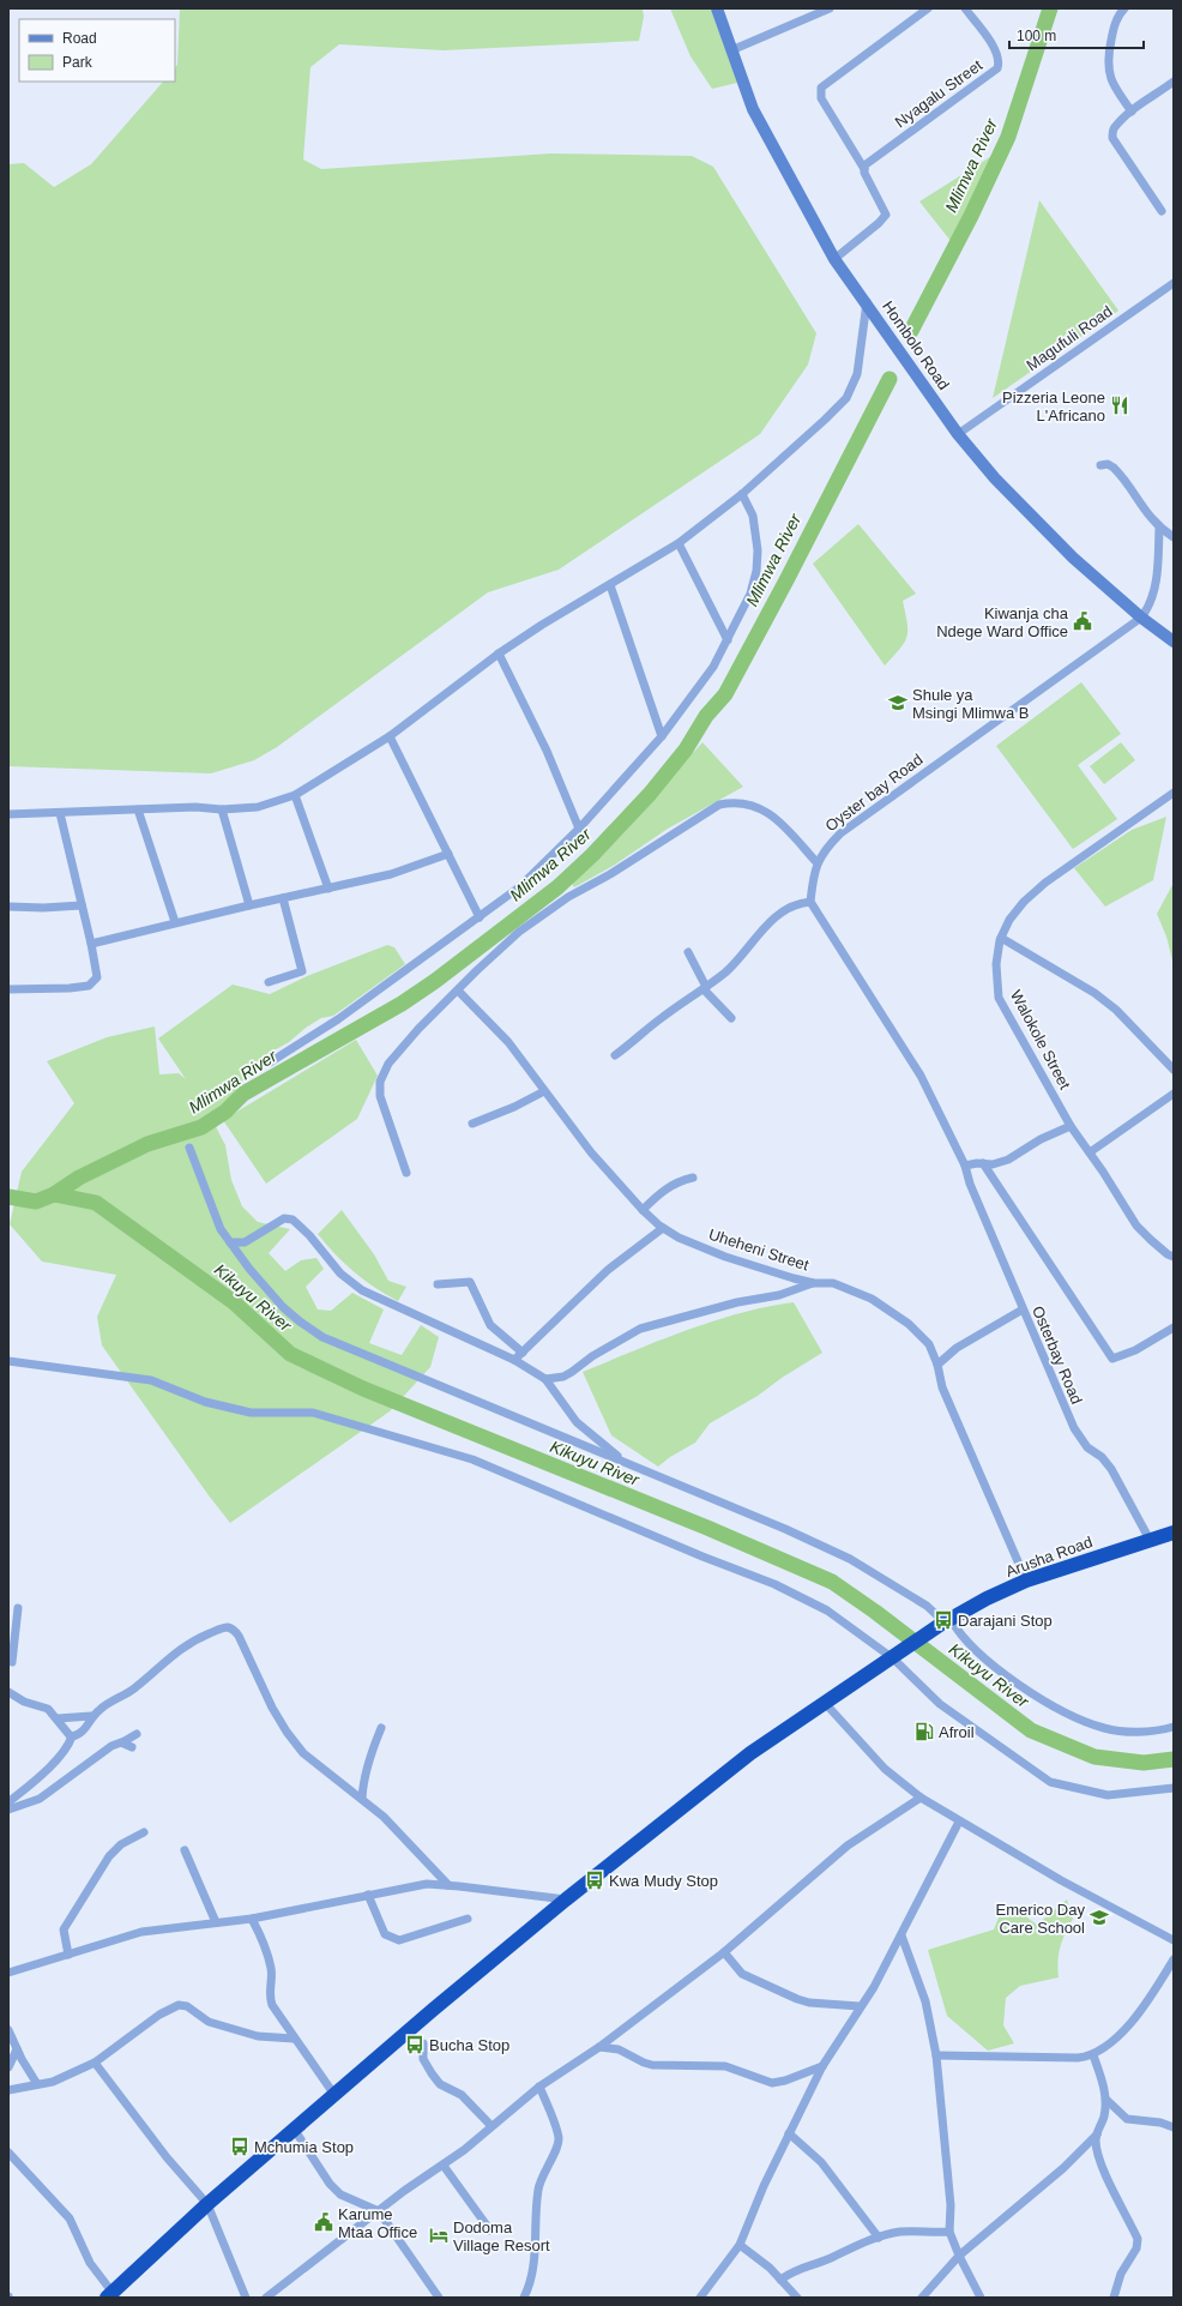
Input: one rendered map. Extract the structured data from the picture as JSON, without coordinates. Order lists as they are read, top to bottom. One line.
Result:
{"streets":{"highway":["Arusha Road"],"street":["Nyagalu Street","Magufuli Road","Hombolo Road","Oyster bay Road","Walokole Street","Uheheni Street","Osterbay Road"]},"crossings":[["Magufuli Road","Hombolo Road"],["Hombolo Road","Oyster bay Road"],["Uheheni Street","Arusha Road"],["Osterbay Road","Arusha Road"]],"water":["Mlimwa River","Kikuyu River"],"places":{"restaurant":["Pizzeria Leone L'Africano"],"public building":["Kiwanja cha Ndege Ward Office","Karume Mtaa Office"],"school or university":["Shule ya Msingi Mlimwa B","Emerico Day Care School"],"bus stop":["Darajani Stop","Kwa Mudy Stop","Bucha Stop","Mchumia Stop"],"fuel station":["Afroil"],"hotel":["Dodoma Village Resort"]},"legend":["Road","Park"],"scale_bar":"100 m"}
